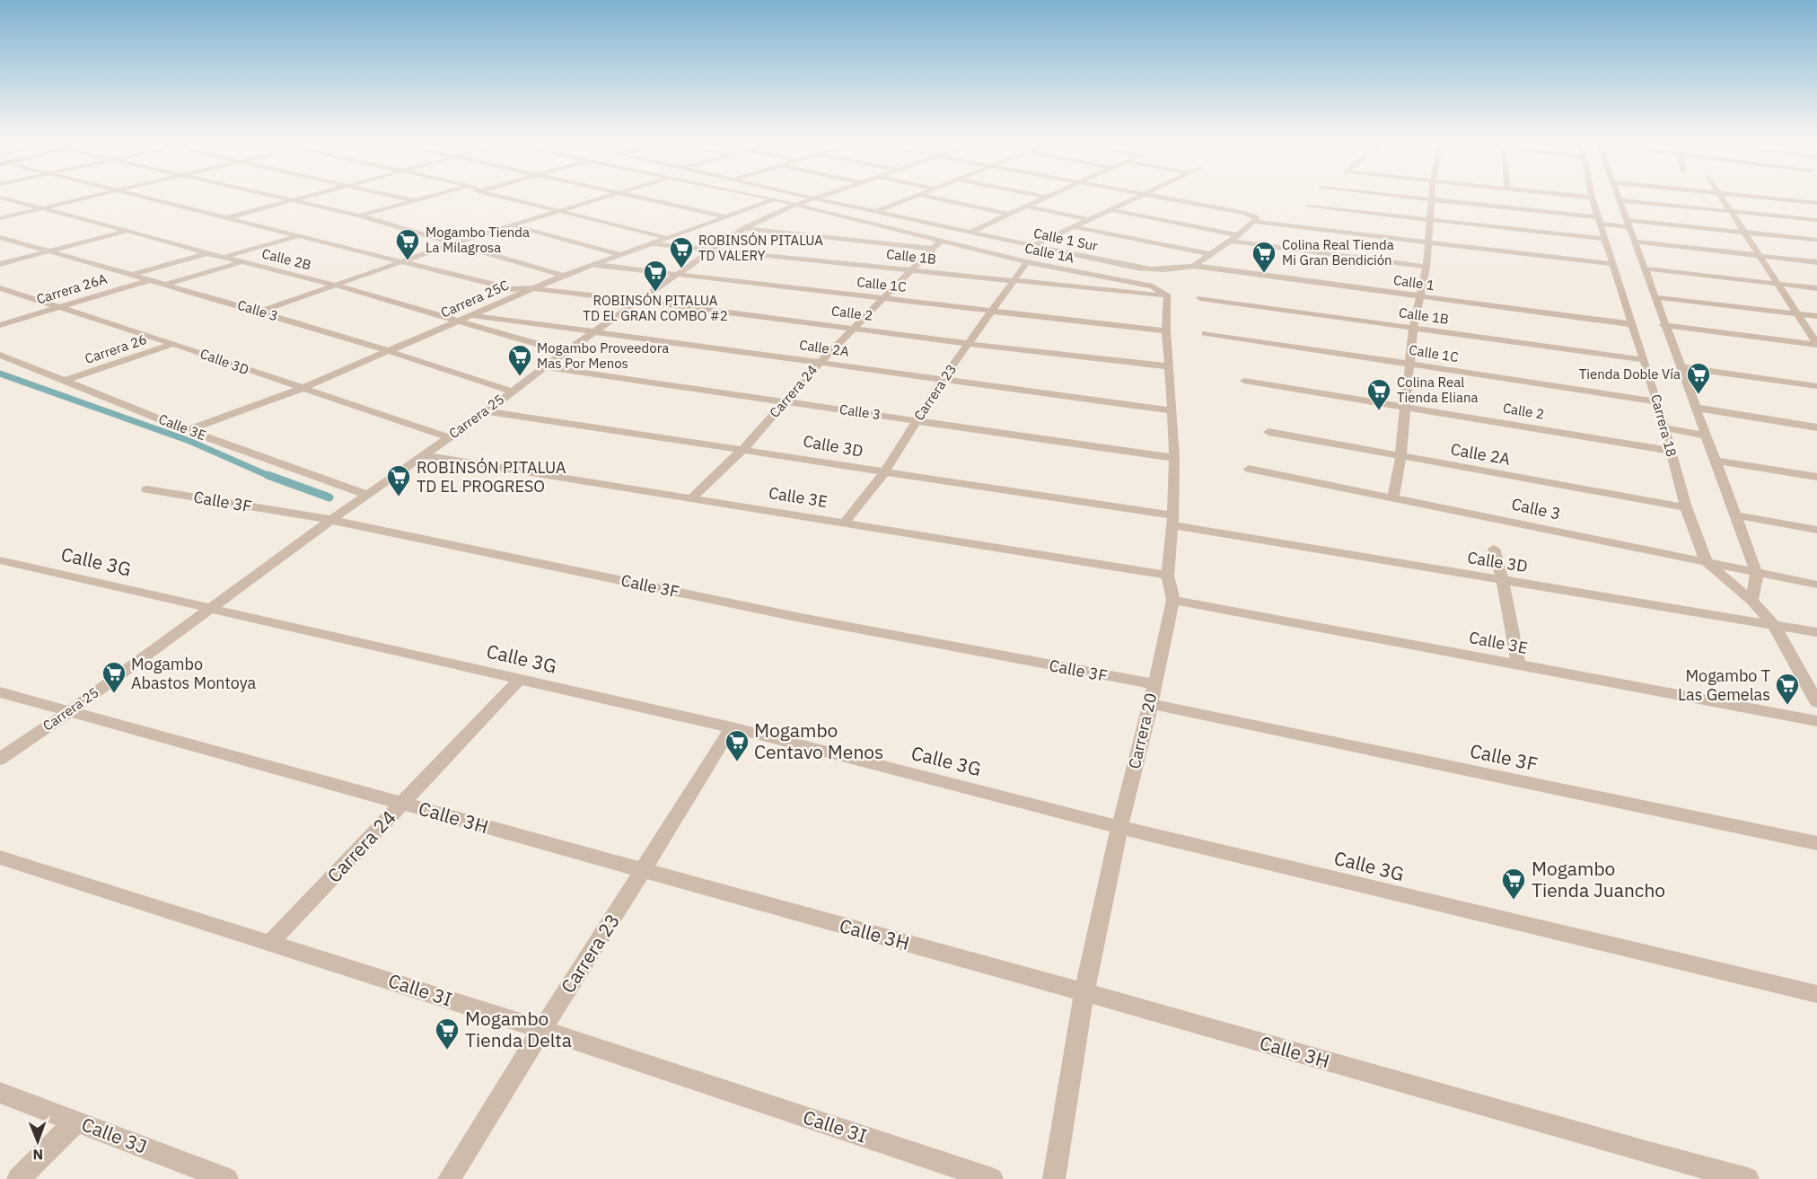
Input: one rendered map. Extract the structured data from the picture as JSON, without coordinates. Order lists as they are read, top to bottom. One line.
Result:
{"streets":{"street":["Calle 1 Sur","Calle 1A","Calle 1B","Calle 2B","Calle 1","Calle 1C","Carrera 26A","Carrera 25C","Calle 3","Calle 2","Calle 2A","Carrera 26","Calle 3D","Carrera 24","Carrera 23","Carrera 25","Carrera 18","Calle 3E","Calle 3F","Calle 3G","Carrera 20","Calle 3H","Calle 3I","Calle 3J"]},"crossings":[["Calle 1 Sur","Calle 1"],["Calle 1 Sur","Carrera 25"],["Calle 1A","Calle 1B"],["Calle 1A","Carrera 24"],["Calle 1A","Carrera 23"],["Calle 1A","Carrera 20"],["Calle 1B","Carrera 25C"],["Calle 1B","Carrera 24"],["Calle 1B","Carrera 23"],["Calle 1B","Carrera 25"],["Calle 1B","Carrera 18"],["Calle 1B","Carrera 20"],["Calle 2B","Carrera 25C"],["Calle 2B","Carrera 25"],["Calle 1","Carrera 18"],["Calle 1C","Carrera 25C"],["Calle 1C","Carrera 24"],["Calle 1C","Carrera 23"],["Calle 1C","Carrera 25"],["Calle 1C","Carrera 18"],["Calle 1C","Carrera 20"],["Carrera 26A","Calle 3"],["Carrera 26A","Calle 3D"],["Carrera 25C","Calle 3"],["Carrera 25C","Calle 2"],["Carrera 25C","Calle 2A"],["Carrera 25C","Calle 3D"],["Carrera 25C","Calle 3E"],["Calle 3","Carrera 24"],["Calle 3","Carrera 23"],["Calle 3","Carrera 25"],["Calle 3","Carrera 18"],["Calle 3","Carrera 20"],["Calle 2","Carrera 24"],["Calle 2","Carrera 23"],["Calle 2","Carrera 25"],["Calle 2","Carrera 18"],["Calle 2","Carrera 20"],["Calle 2A","Carrera 24"],["Calle 2A","Carrera 23"],["Calle 2A","Carrera 25"],["Calle 2A","Carrera 18"],["Calle 2A","Carrera 20"],["Carrera 26","Calle 3D"],["Carrera 26","Calle 3E"],["Calle 3D","Carrera 24"],["Calle 3D","Carrera 23"],["Calle 3D","Carrera 25"],["Calle 3D","Carrera 18"],["Calle 3D","Carrera 20"],["Carrera 24","Calle 3E"],["Carrera 24","Calle 3G"],["Carrera 24","Calle 3H"],["Carrera 24","Calle 3I"],["Carrera 23","Calle 3E"],["Carrera 23","Calle 3G"],["Carrera 23","Calle 3H"],["Carrera 23","Calle 3I"],["Carrera 25","Calle 3E"],["Carrera 25","Calle 3F"],["Carrera 25","Calle 3G"],["Carrera 25","Calle 3H"],["Calle 3E","Carrera 20"],["Calle 3F","Carrera 20"],["Calle 3G","Carrera 20"],["Carrera 20","Calle 3H"]],"places":{"supermarket":["Mogambo Tienda La Milagrosa","ROBINSÓN PITALUA TD VALERY","Colina Real Tienda Mi Gran Bendición","ROBINSÓN PITALUA TD EL GRAN COMBO #2","Mogambo Proveedora Mas Por Menos","Tienda Doble Vía","Colina Real Tienda Eliana","ROBINSÓN PITALUA TD EL PROGRESO","Mogambo Abastos Montoya","Mogambo T Las Gemelas","Mogambo Centavo Menos","Mogambo Tienda Juancho","Mogambo Tienda Delta"]},"north":"bottom"}
